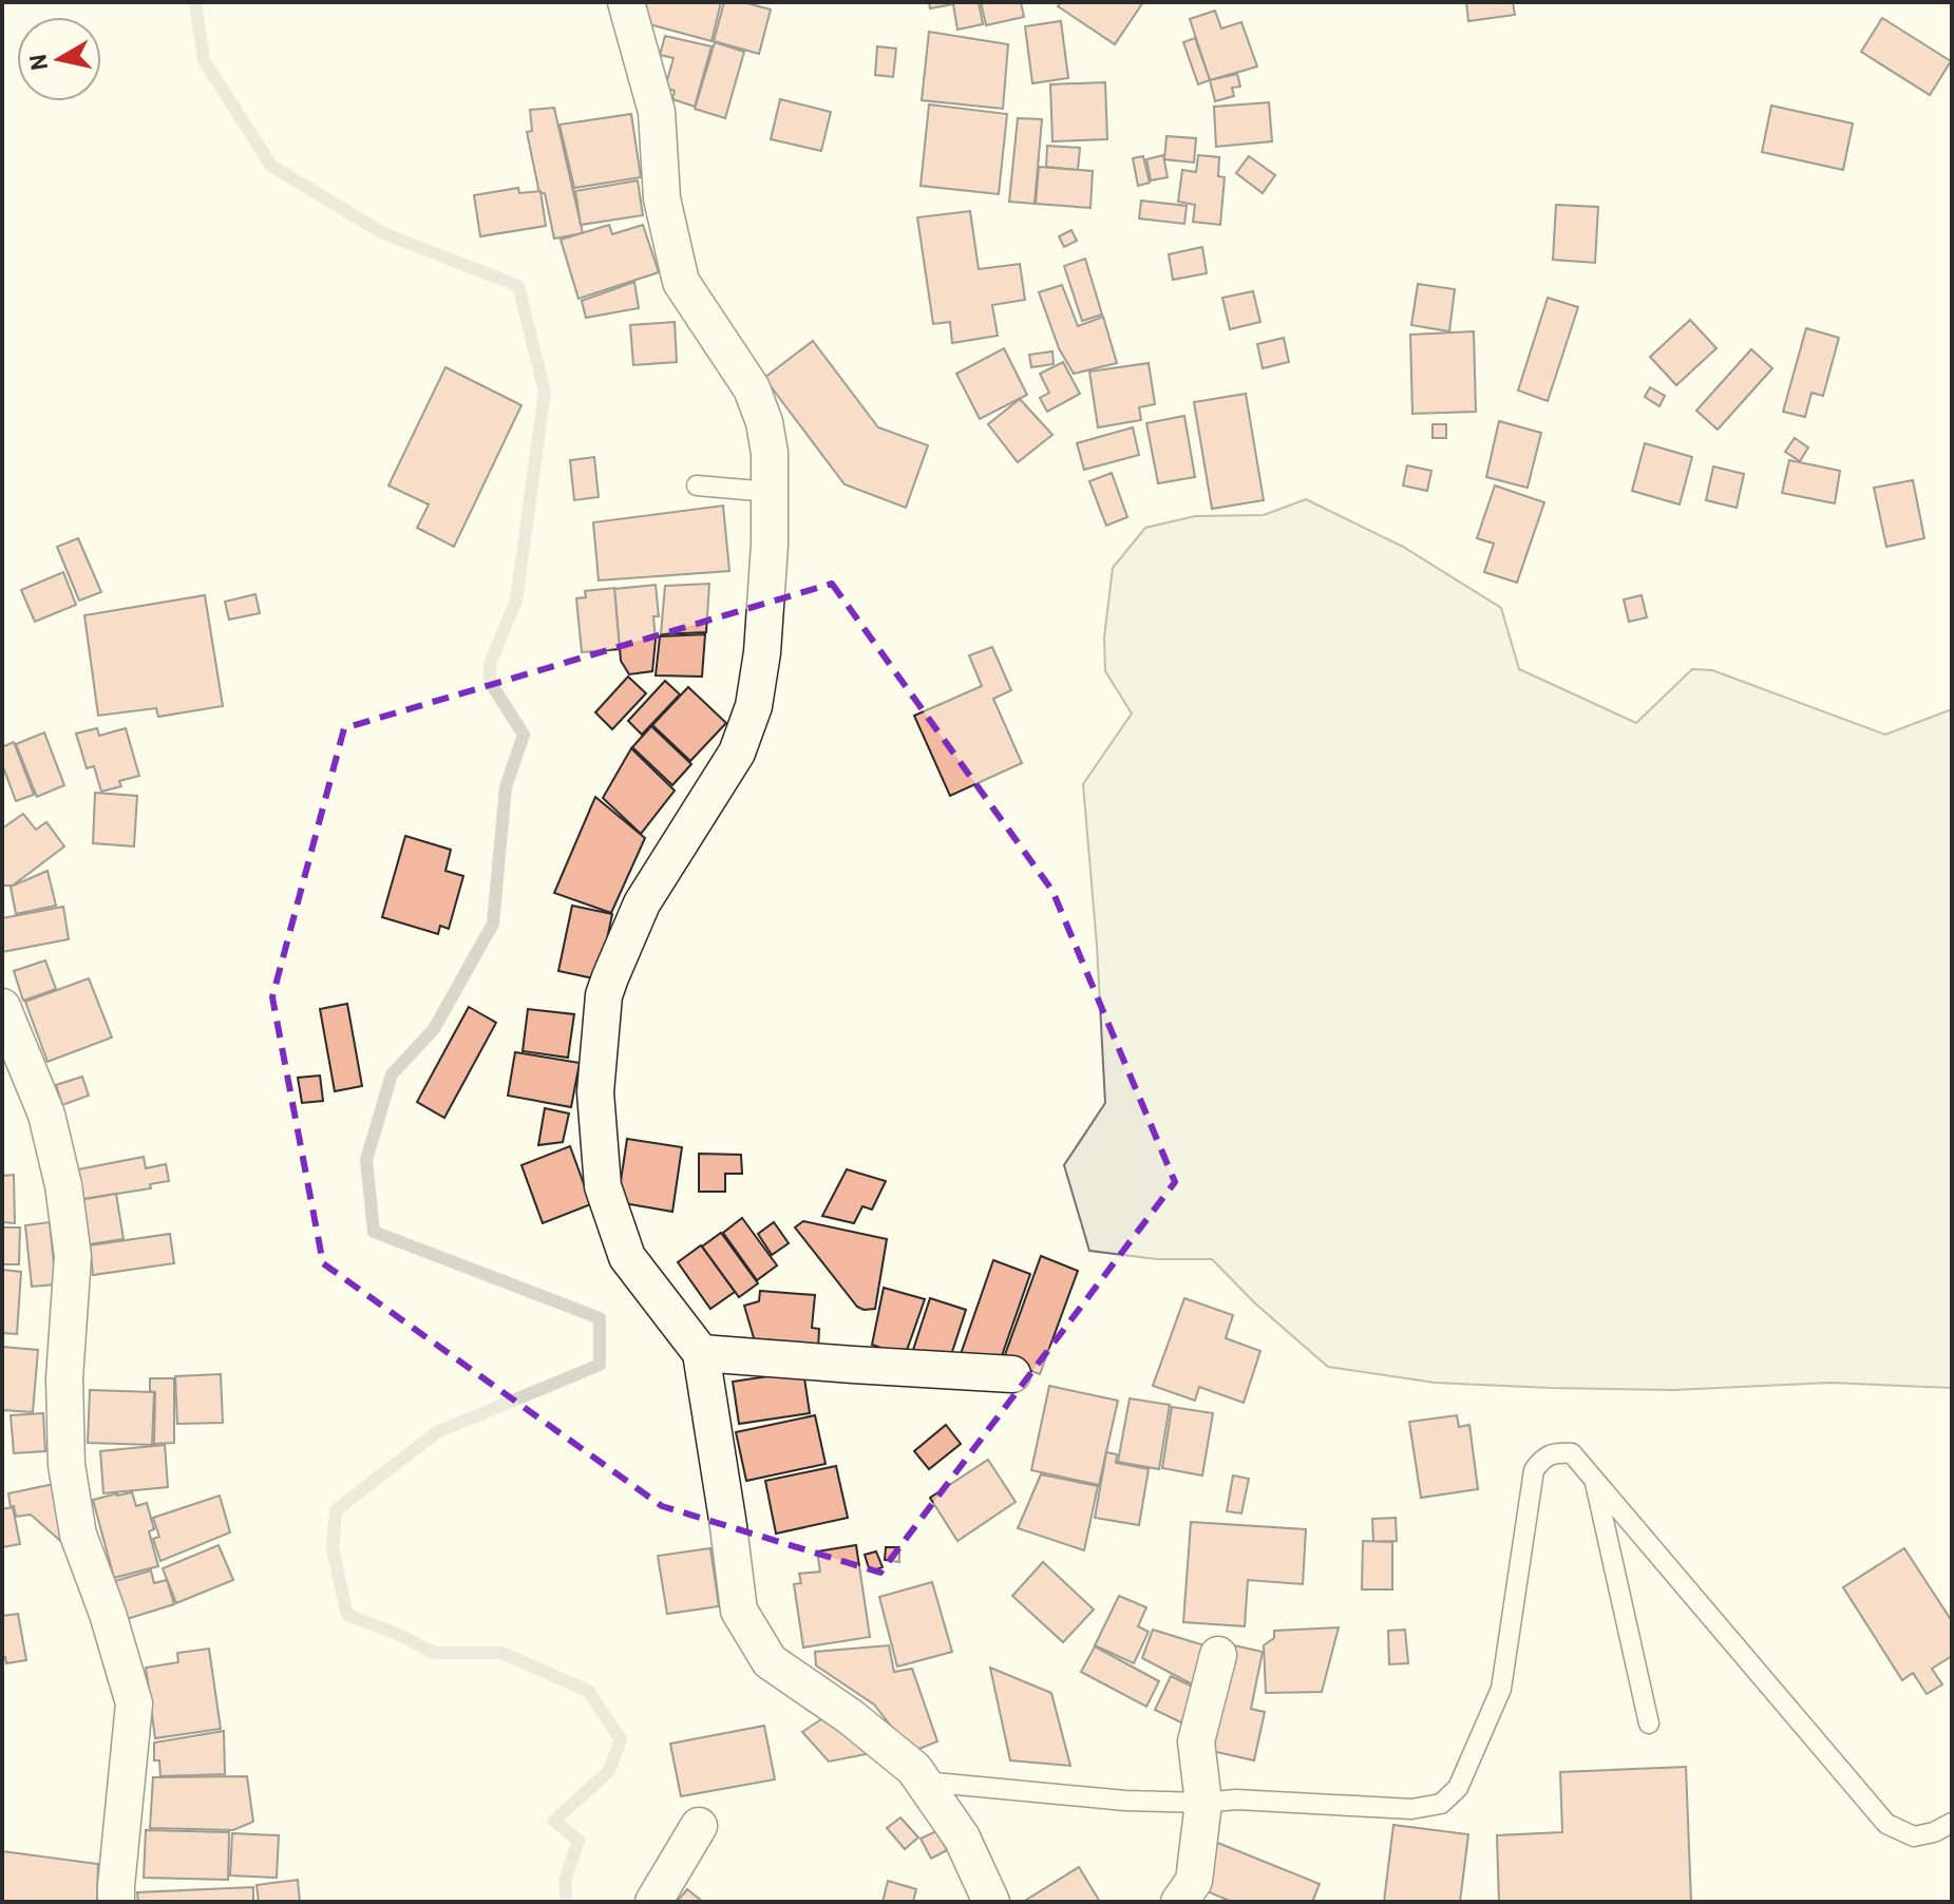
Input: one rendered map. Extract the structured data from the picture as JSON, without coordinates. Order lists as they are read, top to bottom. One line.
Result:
{"north":"left"}
